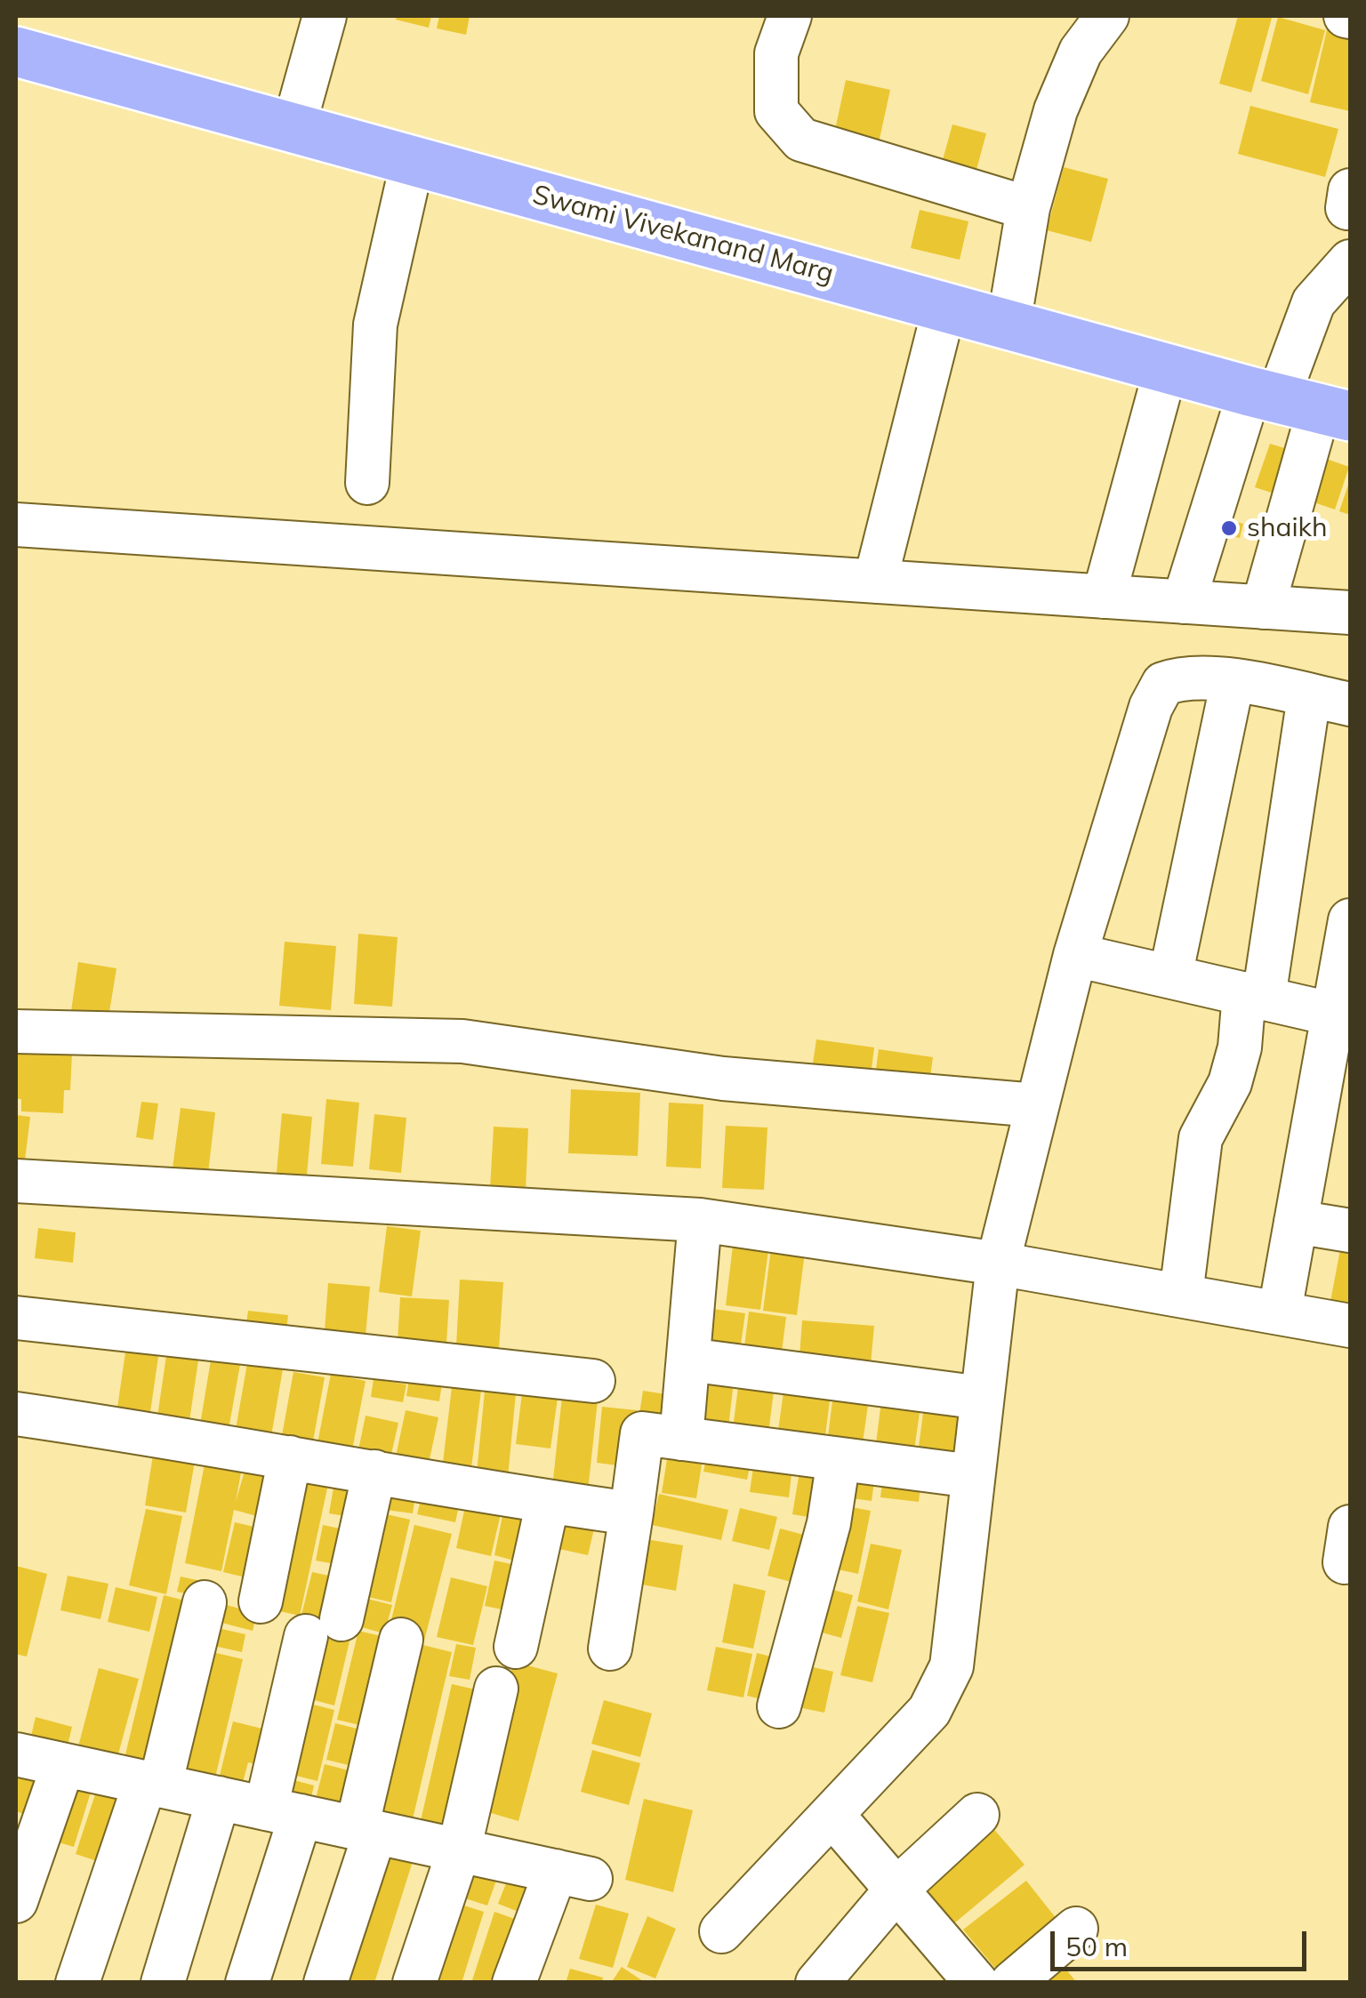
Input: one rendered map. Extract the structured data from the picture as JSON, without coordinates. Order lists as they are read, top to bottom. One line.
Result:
{"streets":{"main road":["Swami Vivekanand Marg"]},"places":["shaikh"],"scale_bar":"50 m"}
